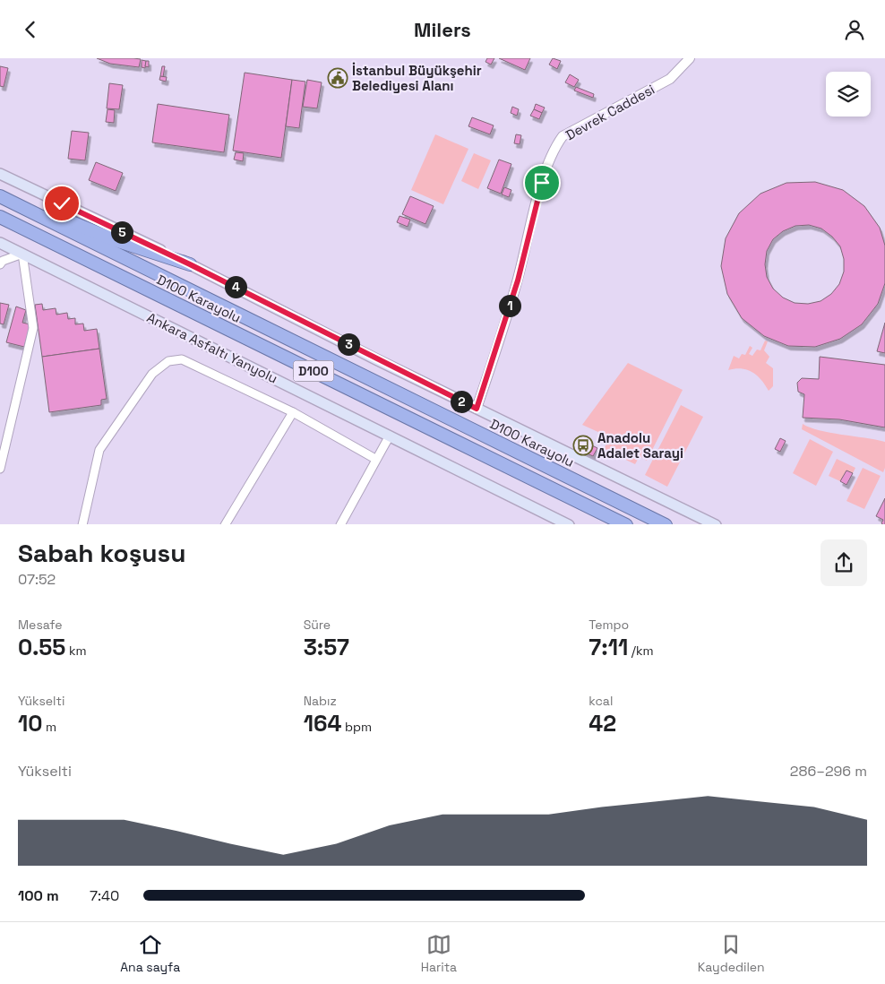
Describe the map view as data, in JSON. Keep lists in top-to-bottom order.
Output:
{
  "streets": {
    "highway": ["D100 Karayolu", "D100"],
    "main road": ["Ankara Asfaltı Yanyolu"],
    "street": ["Devrek Caddesi"]
  },
  "places": {
    "public building": ["İstanbul Büyükşehir Belediyesi Alanı"],
    "bus stop": ["Anadolu Adalet Sarayi"]
  },
  "page": {
    "header": "Milers",
    "pins": [
      "5",
      "4",
      "1",
      "3",
      "2"
    ],
    "heading": ["Sabah koşusu", "07:52"],
    "stats": [
      ["Mesafe", "0.55 km"],
      ["Süre", "3:57"],
      ["Tempo", "7:11 /km"],
      ["Yükselti", "10 m"],
      ["Nabız", "164 bpm"],
      ["kcal", "42"]
    ],
    "chart": ["Yükselti", "286–296 m"],
    "list": [
      {
        "name": "100 m",
        "note": "7:40"
      }
    ],
    "tabs": ["Ana sayfa", "Harita", "Kaydedilen"]
  }
}
